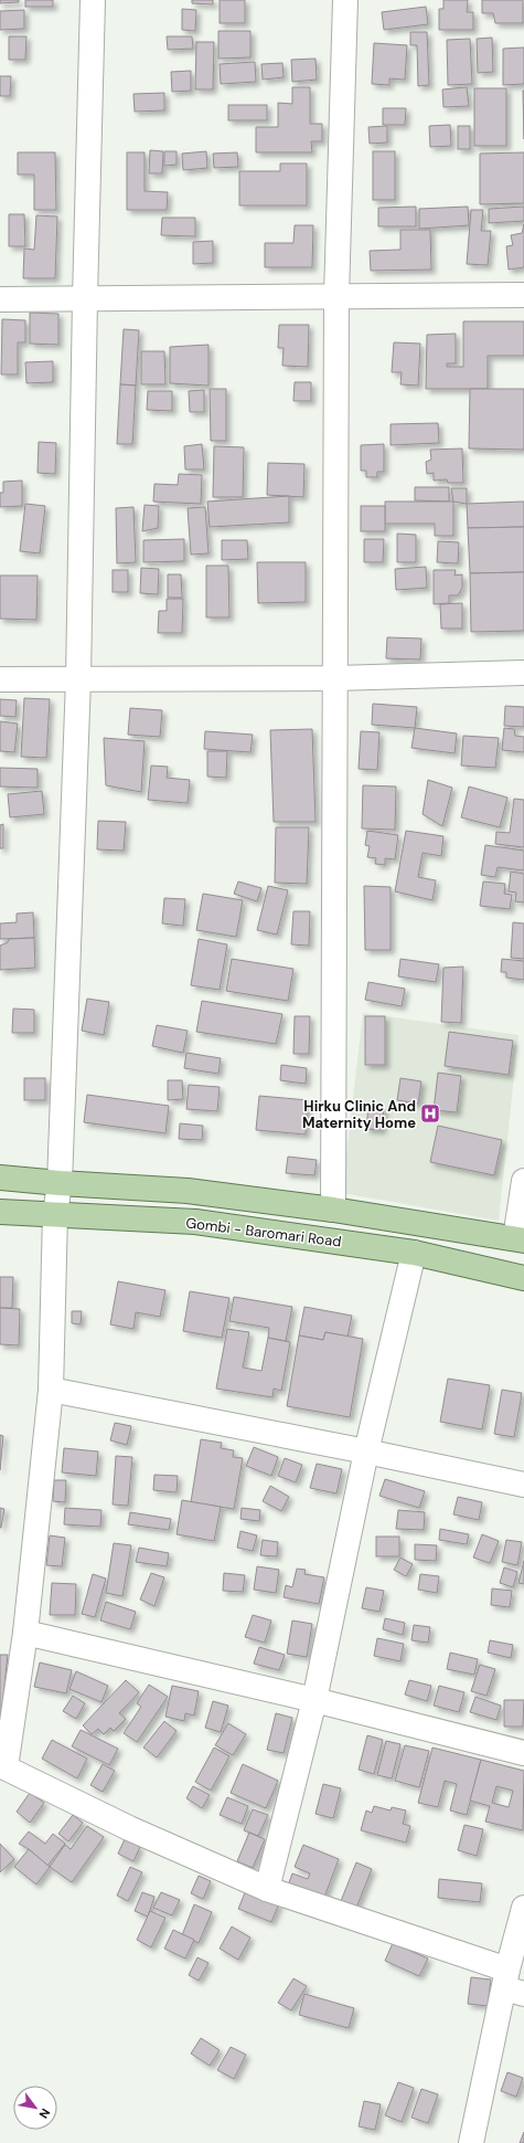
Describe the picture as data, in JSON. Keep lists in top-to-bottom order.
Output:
{
  "streets": {
    "main road": ["Gombi - Baromari Road"]
  },
  "places": {
    "hospital": ["Hirku Clinic And Maternity Home"]
  },
  "north": "bottom right"
}
